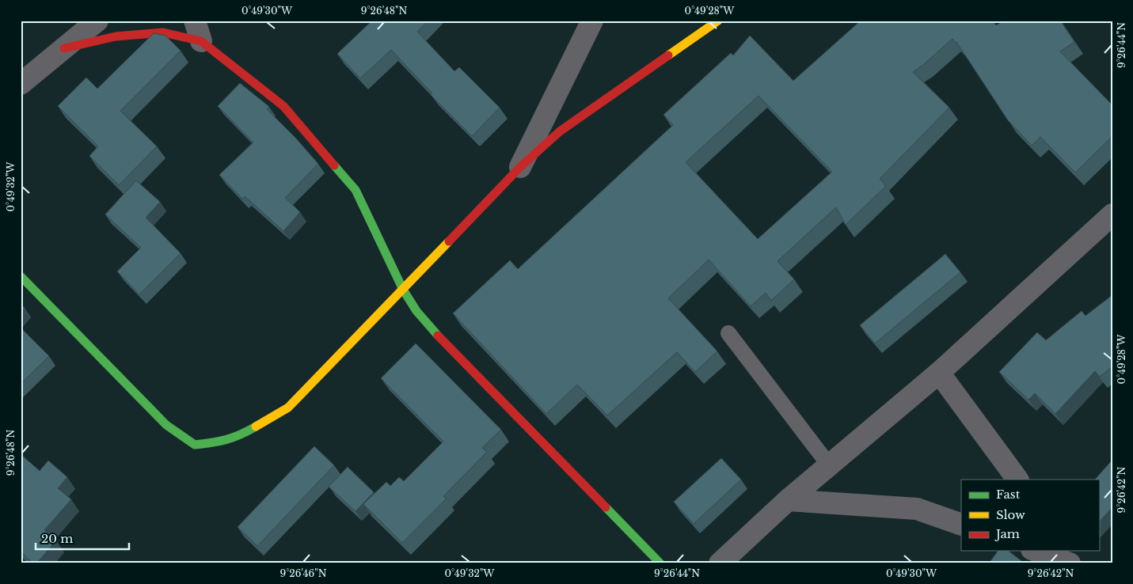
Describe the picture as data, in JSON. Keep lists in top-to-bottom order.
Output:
{
  "legend": ["Fast", "Slow", "Jam"],
  "scale_bar": "20 m",
  "coordinates": [
    "0°49'30\"W",
    "9°26'48\"N",
    "0°49'28\"W",
    "9°26'44\"N",
    "0°49'32\"W",
    "9°26'42\"N",
    "9°26'46\"N"
  ]
}
